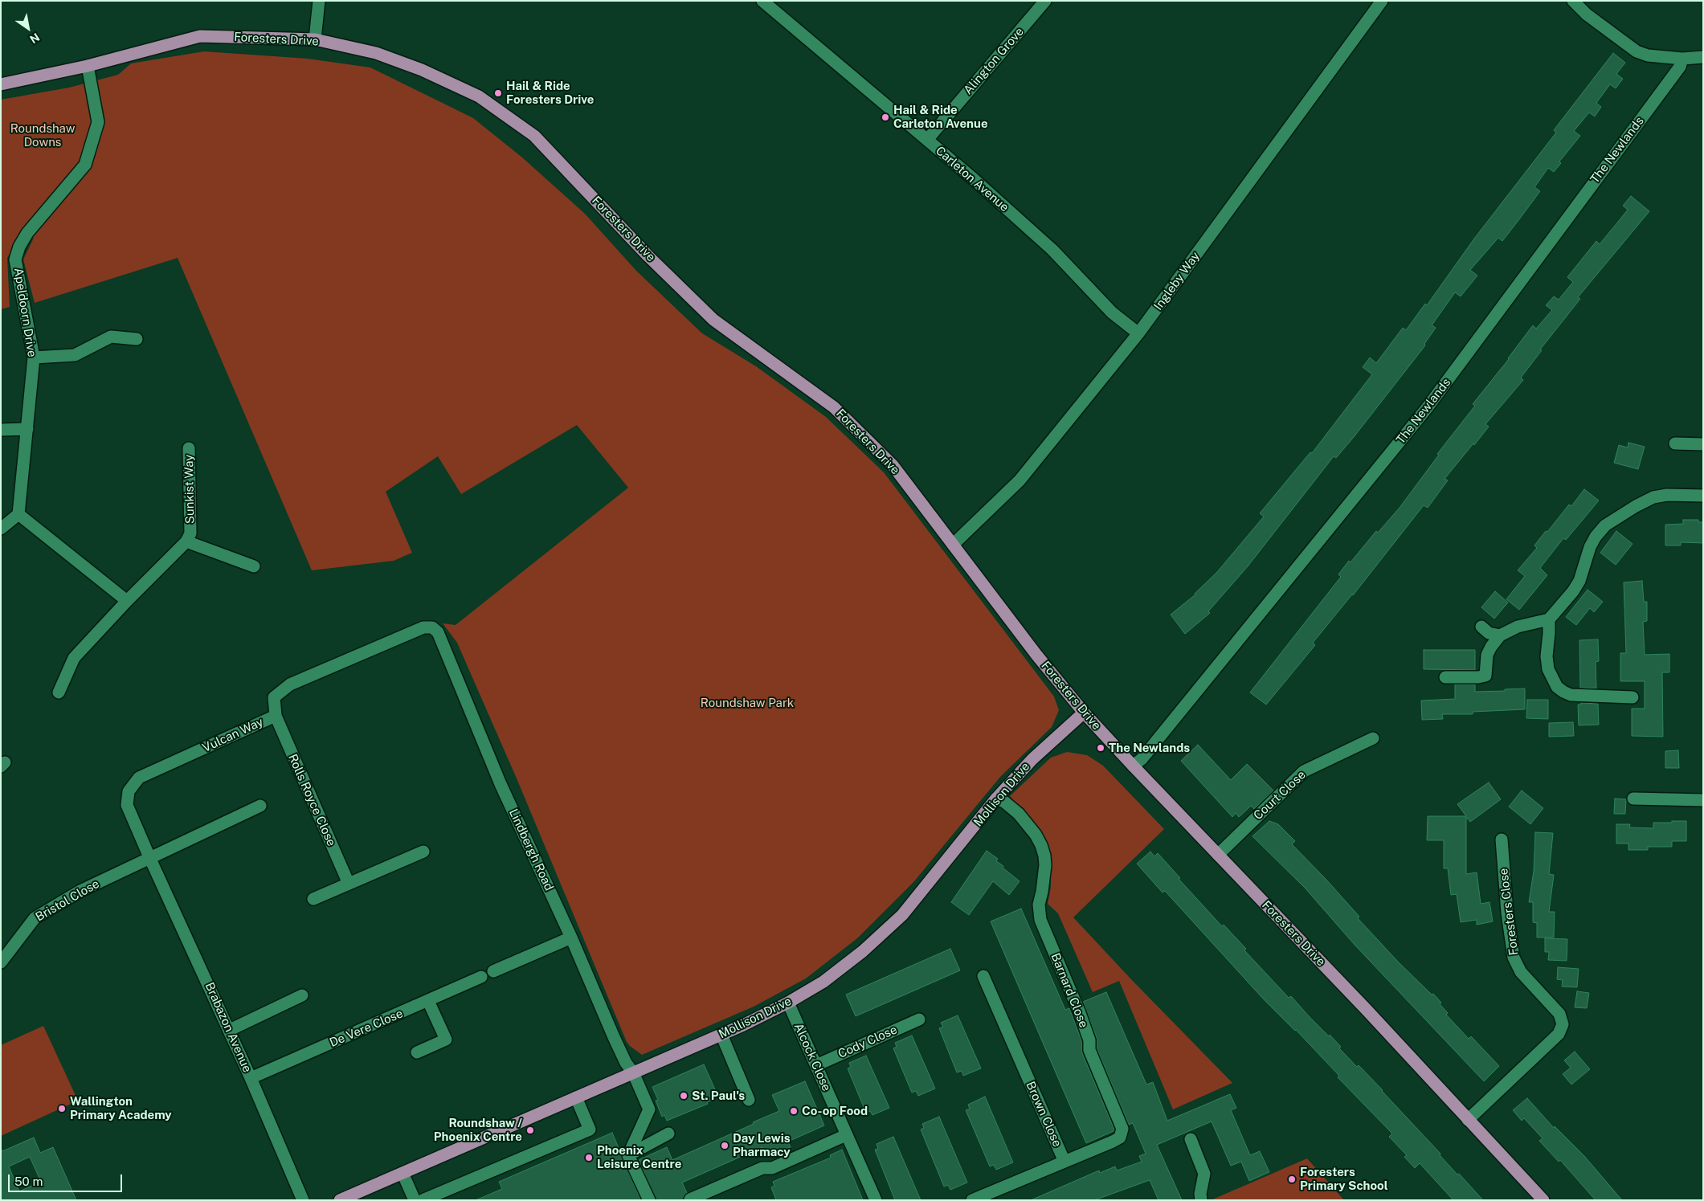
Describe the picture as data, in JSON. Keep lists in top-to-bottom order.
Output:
{
  "streets": {
    "main road": ["Foresters Drive", "Mollison Drive"],
    "street": [
      "Alington Grove",
      "The Newlands",
      "Carleton Avenue",
      "Ingleby Way",
      "Apeldoorn Drive",
      "Sunkist Way",
      "Vulcan Way",
      "Court Close",
      "Rolls Royce Close",
      "Lindbergh Road",
      "Bristol Close",
      "Foresters Close",
      "Barnard Close",
      "Brabazon Avenue",
      "De Vere Close",
      "Cody Close",
      "Alcock Close",
      "Brown Close"
    ]
  },
  "crossings": [
    ["Foresters Drive", "The Newlands"],
    ["Foresters Drive", "Ingleby Way"],
    ["Foresters Drive", "Apeldoorn Drive"],
    ["Foresters Drive", "Mollison Drive"],
    ["Foresters Drive", "Court Close"],
    ["Foresters Drive", "Foresters Close"],
    ["Alington Grove", "Carleton Avenue"],
    ["Carleton Avenue", "Ingleby Way"],
    ["Vulcan Way", "Rolls Royce Close"],
    ["Vulcan Way", "Lindbergh Road"],
    ["Vulcan Way", "Bristol Close"],
    ["Vulcan Way", "Brabazon Avenue"],
    ["Mollison Drive", "Lindbergh Road"],
    ["Mollison Drive", "Barnard Close"],
    ["Mollison Drive", "Alcock Close"],
    ["Bristol Close", "Brabazon Avenue"],
    ["Barnard Close", "Brown Close"],
    ["Brabazon Avenue", "De Vere Close"],
    ["Cody Close", "Alcock Close"]
  ],
  "parks": ["Roundshaw Downs", "Roundshaw Park"],
  "places": [
    "Hail & Ride Foresters Drive",
    "Hail & Ride Carleton Avenue",
    "The Newlands",
    "St. Paul's",
    "Wallington Primary Academy",
    "Co-op Food",
    "Roundshaw / Phoenix Centre",
    "Day Lewis Pharmacy",
    "Phoenix Leisure Centre",
    "Foresters Primary School"
  ],
  "scale_bar": "50 m",
  "north": "bottom right"
}
